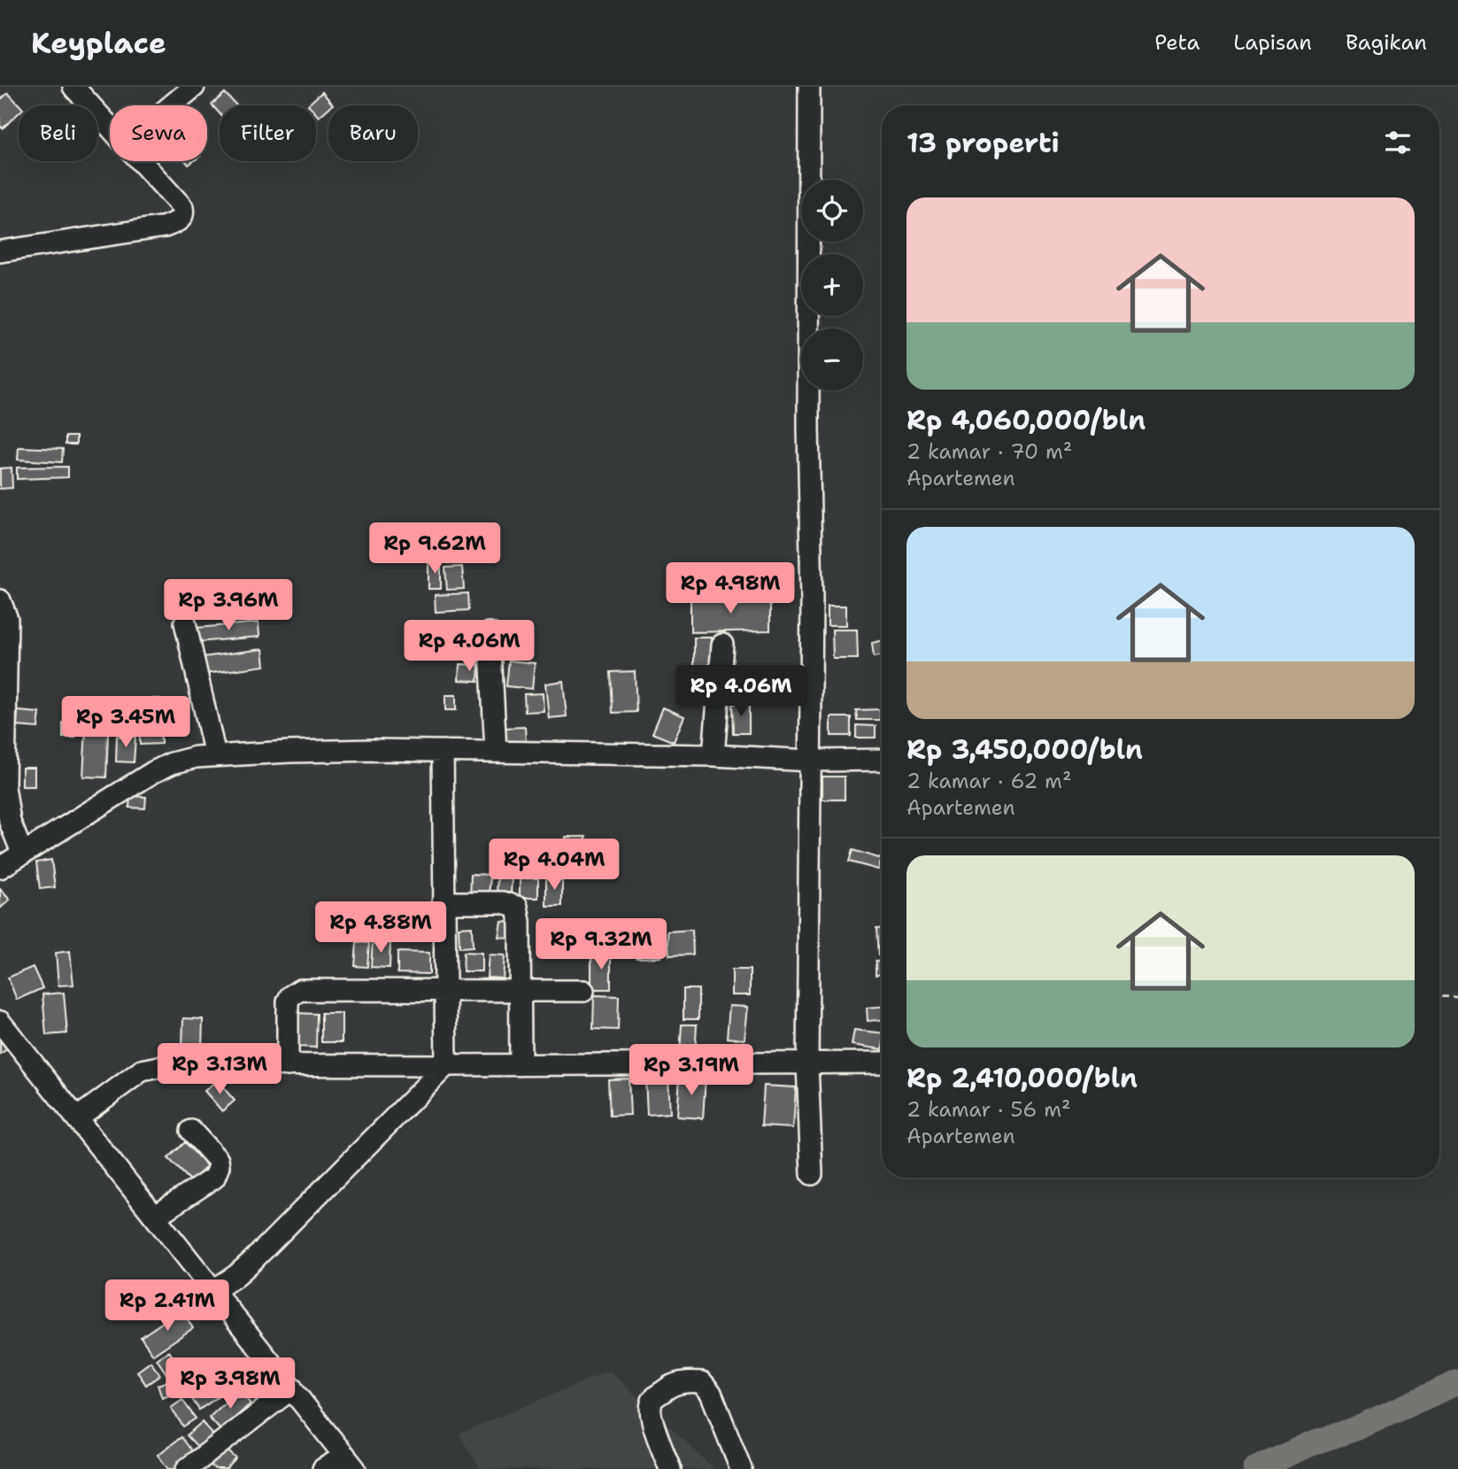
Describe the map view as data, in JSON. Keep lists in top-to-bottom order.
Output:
{
  "page": {
    "header": "Keyplace",
    "nav": ["Peta", "Lapisan", "Bagikan"],
    "chip": [
      "Beli",
      "Sewa",
      "Filter",
      "Baru"
    ],
    "heading": "13 properti",
    "map_buttons": ["+", "−"],
    "list": [
      {
        "name": "Rp 4,060,000/bln",
        "note": "2 kamar · 70 m² · Apartemen"
      },
      {
        "name": "Rp 3,450,000/bln",
        "note": "2 kamar · 62 m² · Apartemen"
      },
      {
        "name": "Rp 2,410,000/bln",
        "note": "2 kamar · 56 m² · Apartemen"
      }
    ],
    "price": [
      "Rp 9.62M",
      "Rp 4.98M",
      "Rp 3.96M",
      "Rp 4.06M",
      "Rp 4.06M",
      "Rp 3.45M",
      "Rp 4.04M",
      "Rp 4.88M",
      "Rp 9.32M",
      "Rp 3.13M",
      "Rp 3.19M",
      "Rp 2.41M",
      "Rp 3.98M"
    ]
  }
}
